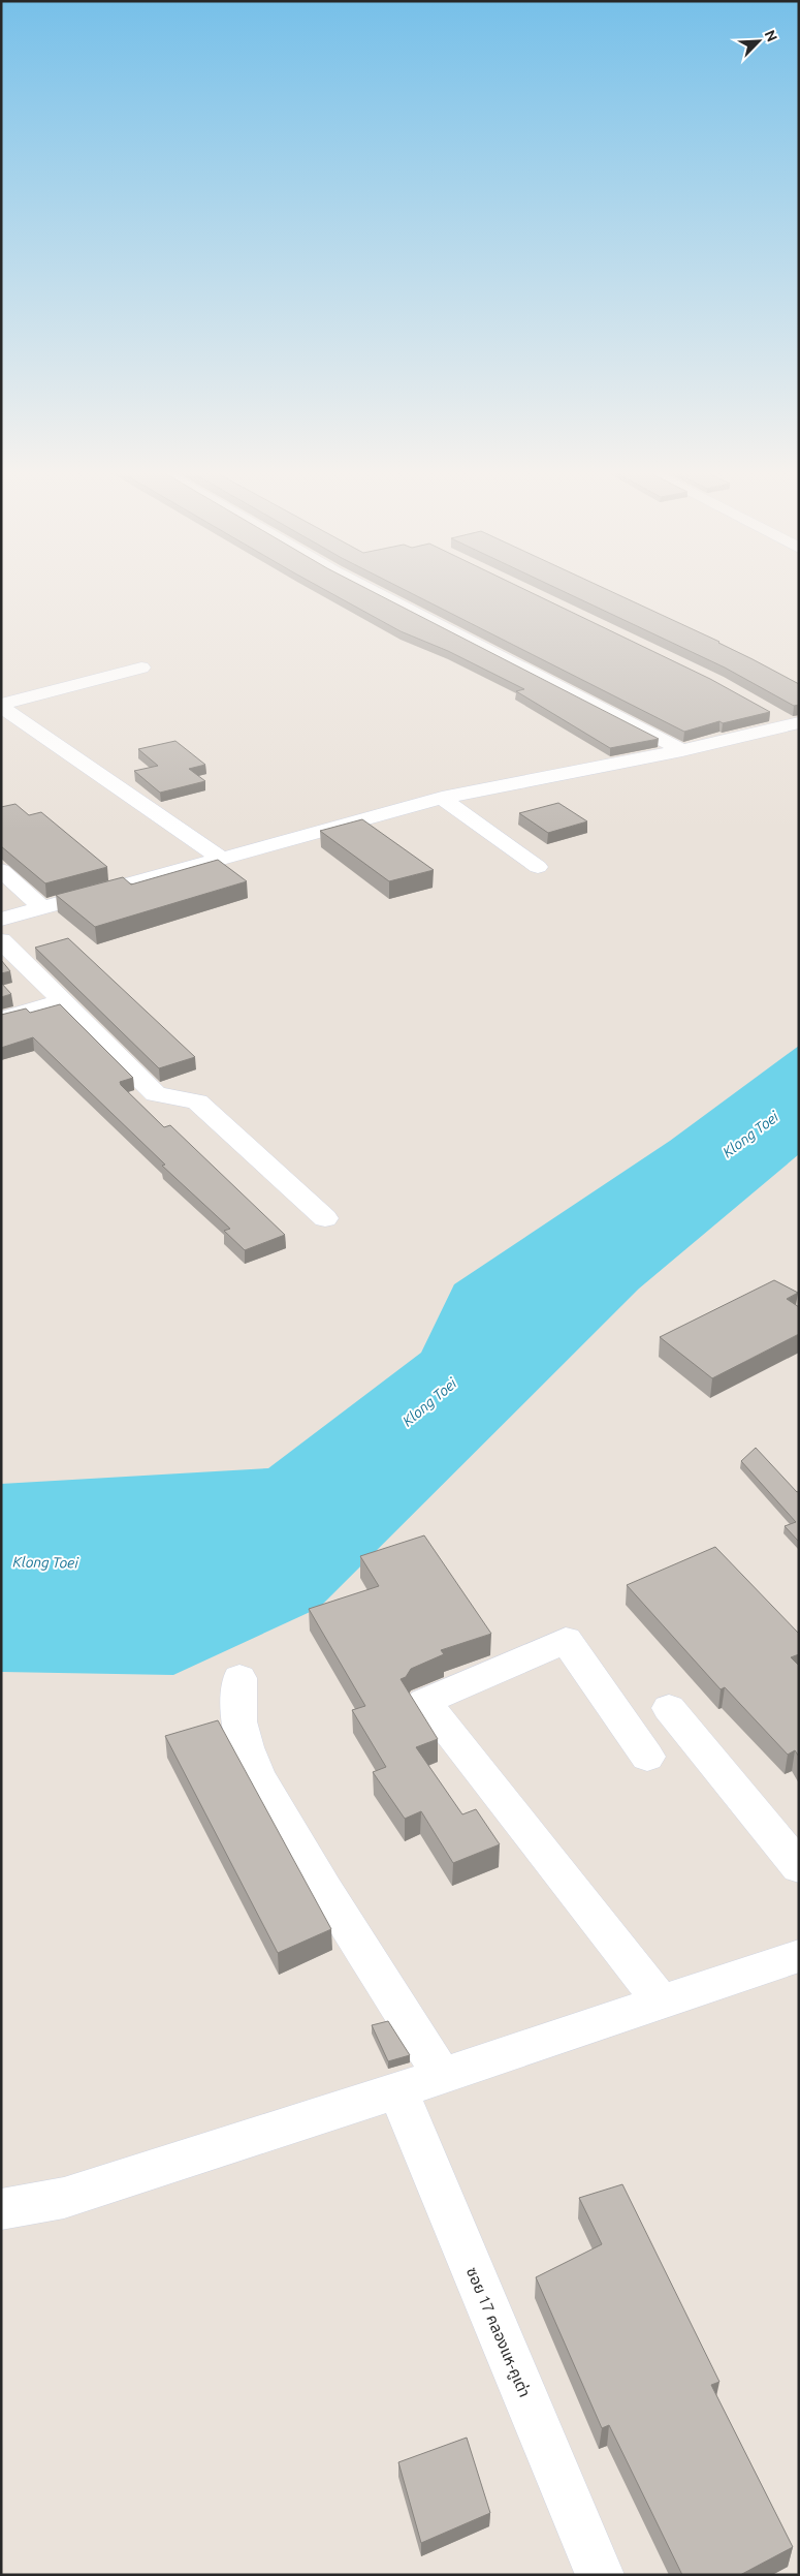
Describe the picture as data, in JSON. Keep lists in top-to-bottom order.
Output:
{
  "streets": {
    "street": ["ซอย 17 คลองแห-คูเต่า"]
  },
  "water": ["Klong Toei"],
  "north": "top right"
}
